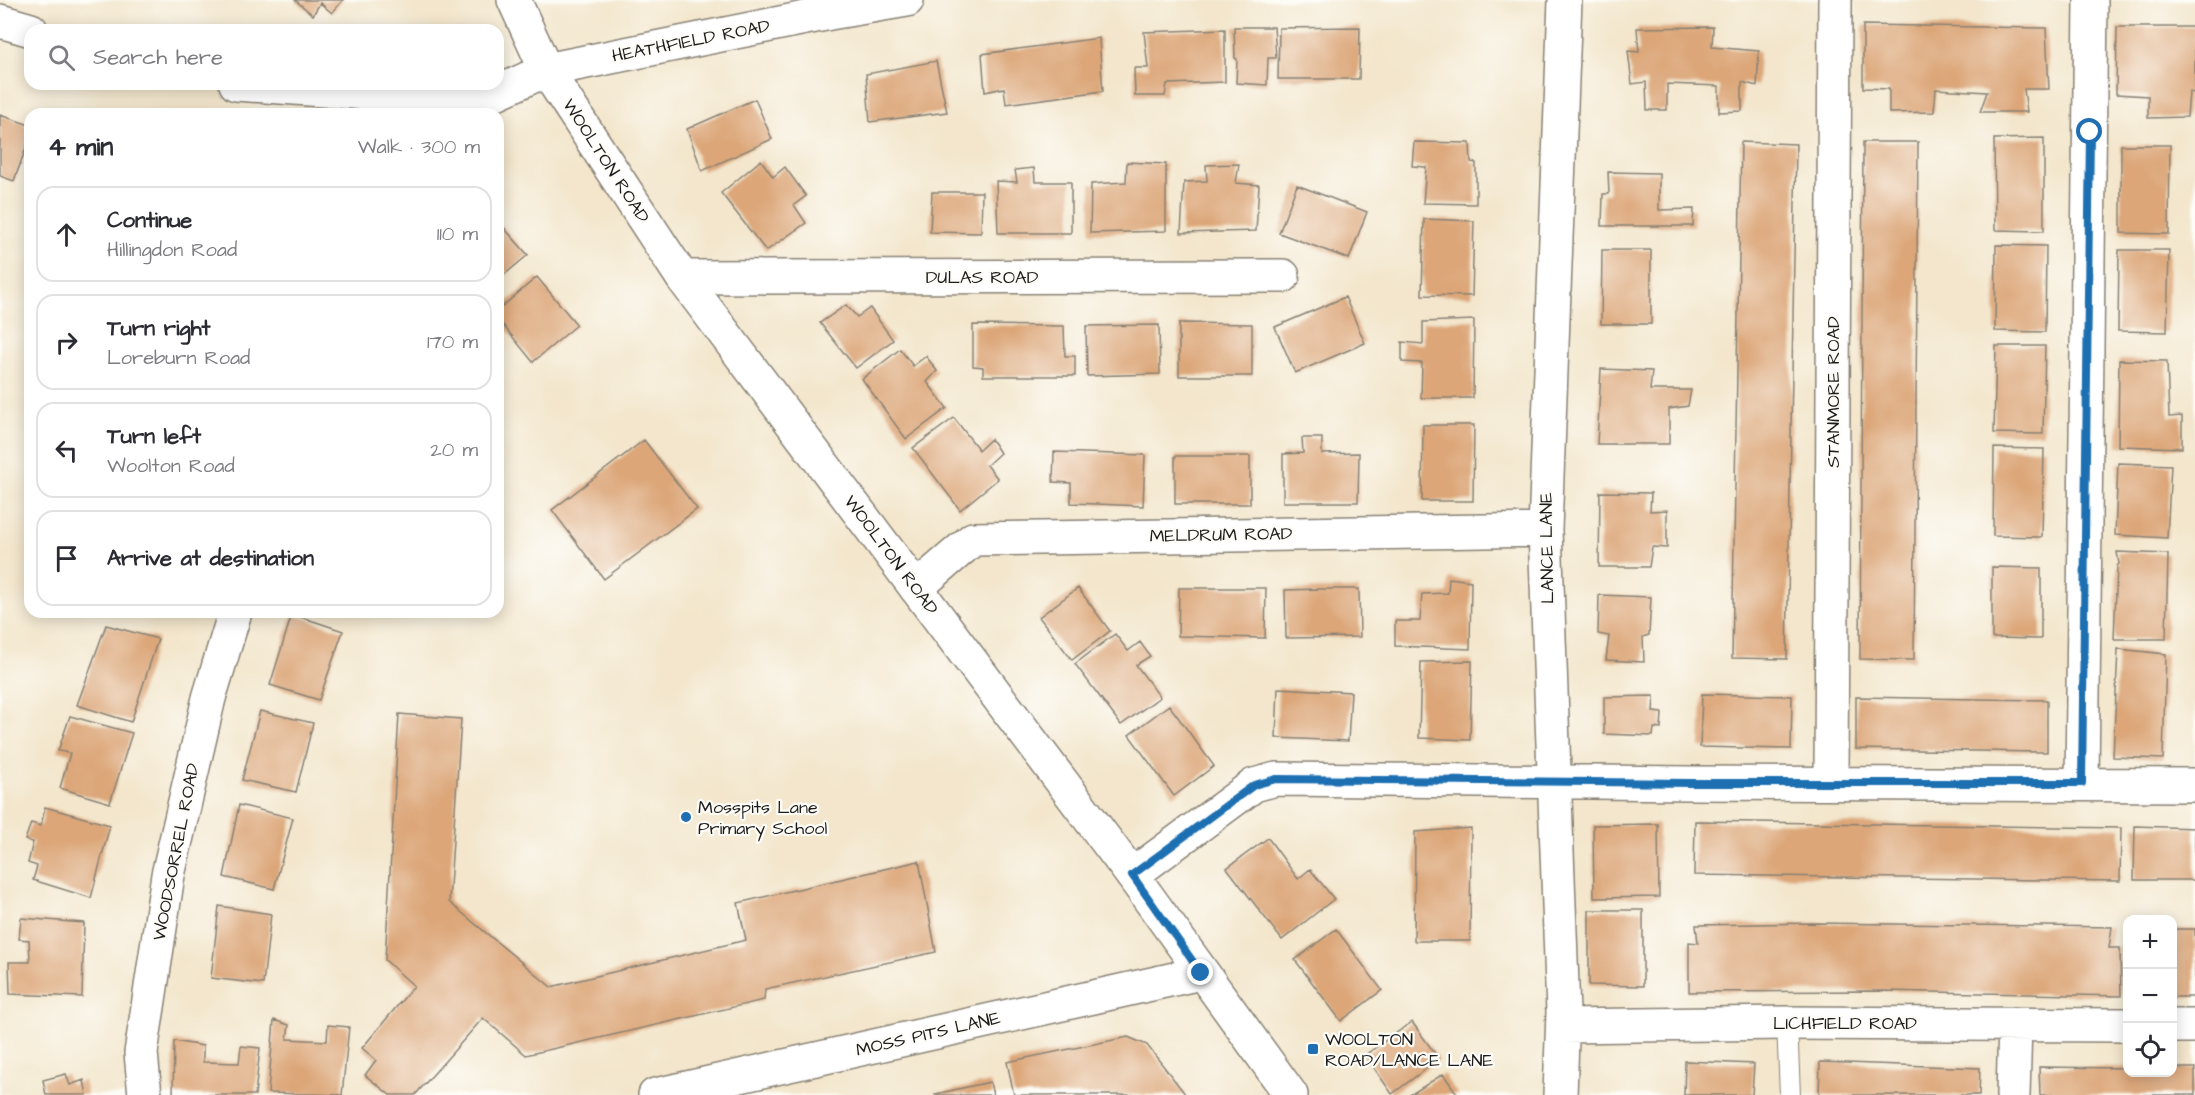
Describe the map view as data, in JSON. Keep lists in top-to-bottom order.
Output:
{
  "streets": {
    "street": [
      "HEATHFIELD ROAD",
      "WOOLTON ROAD",
      "DULAS ROAD",
      "STANMORE ROAD",
      "MELDRUM ROAD",
      "LANCE LANE",
      "WOODSORREL ROAD",
      "LICHFIELD ROAD",
      "MOSS PITS LANE"
    ]
  },
  "crossings": [
    ["HEATHFIELD ROAD", "WOOLTON ROAD"],
    ["WOOLTON ROAD", "DULAS ROAD"],
    ["WOOLTON ROAD", "MELDRUM ROAD"],
    ["WOOLTON ROAD", "MOSS PITS LANE"],
    ["MELDRUM ROAD", "LANCE LANE"],
    ["LANCE LANE", "LICHFIELD ROAD"]
  ],
  "places": {
    "other": ["Mosspits Lane Primary School"],
    "transit": ["WOOLTON ROAD/LANCE LANE"]
  },
  "page": {
    "search": "Search here",
    "heading": ["4 min", "Walk · 300 m"],
    "list": [
      ["Continue", "Hillingdon Road", "110 m"],
      ["Turn right", "Loreburn Road", "170 m"],
      ["Turn left", "Woolton Road", "20 m"],
      "Arrive at destination"
    ],
    "map_buttons": ["+", "−"]
  }
}
